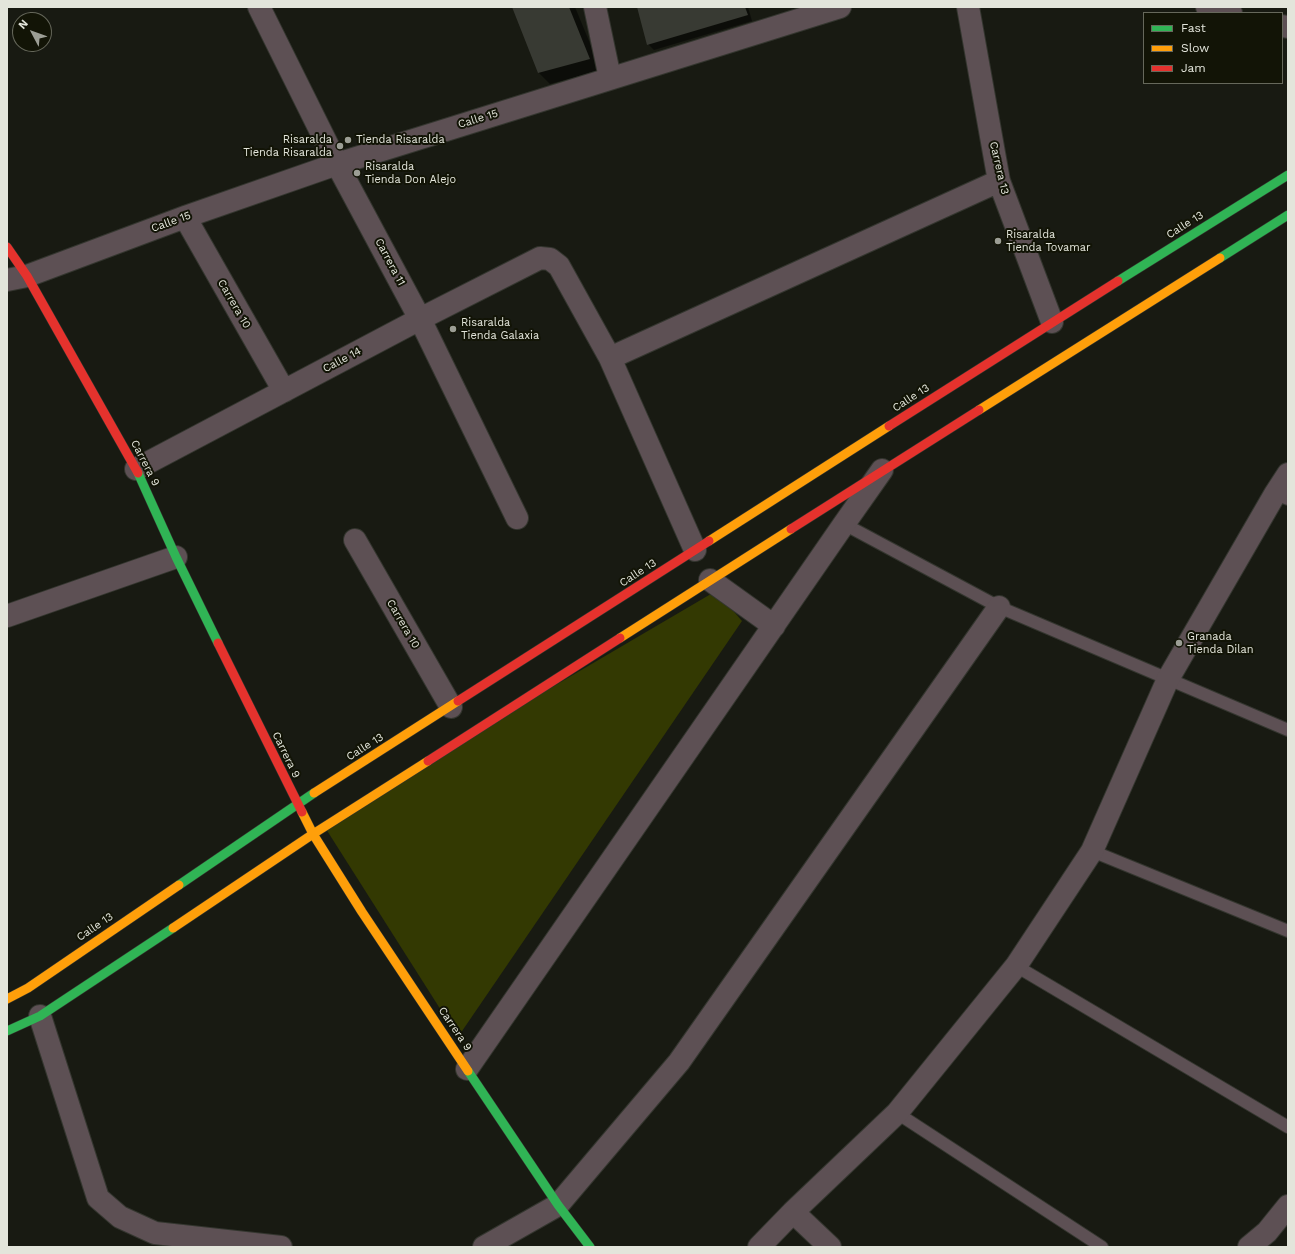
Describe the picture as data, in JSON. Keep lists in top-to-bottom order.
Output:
{
  "streets": {
    "main road": ["Calle 13", "Carrera 9"],
    "street": [
      "Calle 15",
      "Carrera 13",
      "Carrera 11",
      "Carrera 10",
      "Calle 14"
    ]
  },
  "crossings": [
    ["Calle 15", "Carrera 11"],
    ["Calle 15", "Carrera 10"],
    ["Calle 15", "Carrera 9"],
    ["Carrera 13", "Calle 13"],
    ["Calle 13", "Carrera 10"],
    ["Calle 13", "Carrera 9"],
    ["Carrera 11", "Calle 14"],
    ["Carrera 10", "Calle 14"],
    ["Calle 14", "Carrera 9"]
  ],
  "places": [
    "Tienda Risaralda",
    "Risaralda Tienda Risaralda",
    "Risaralda Tienda Don Alejo",
    "Risaralda Tienda Tovamar",
    "Risaralda Tienda Galaxia",
    "Granada Tienda Dilan"
  ],
  "legend": ["Fast", "Slow", "Jam"],
  "north": "top left"
}
